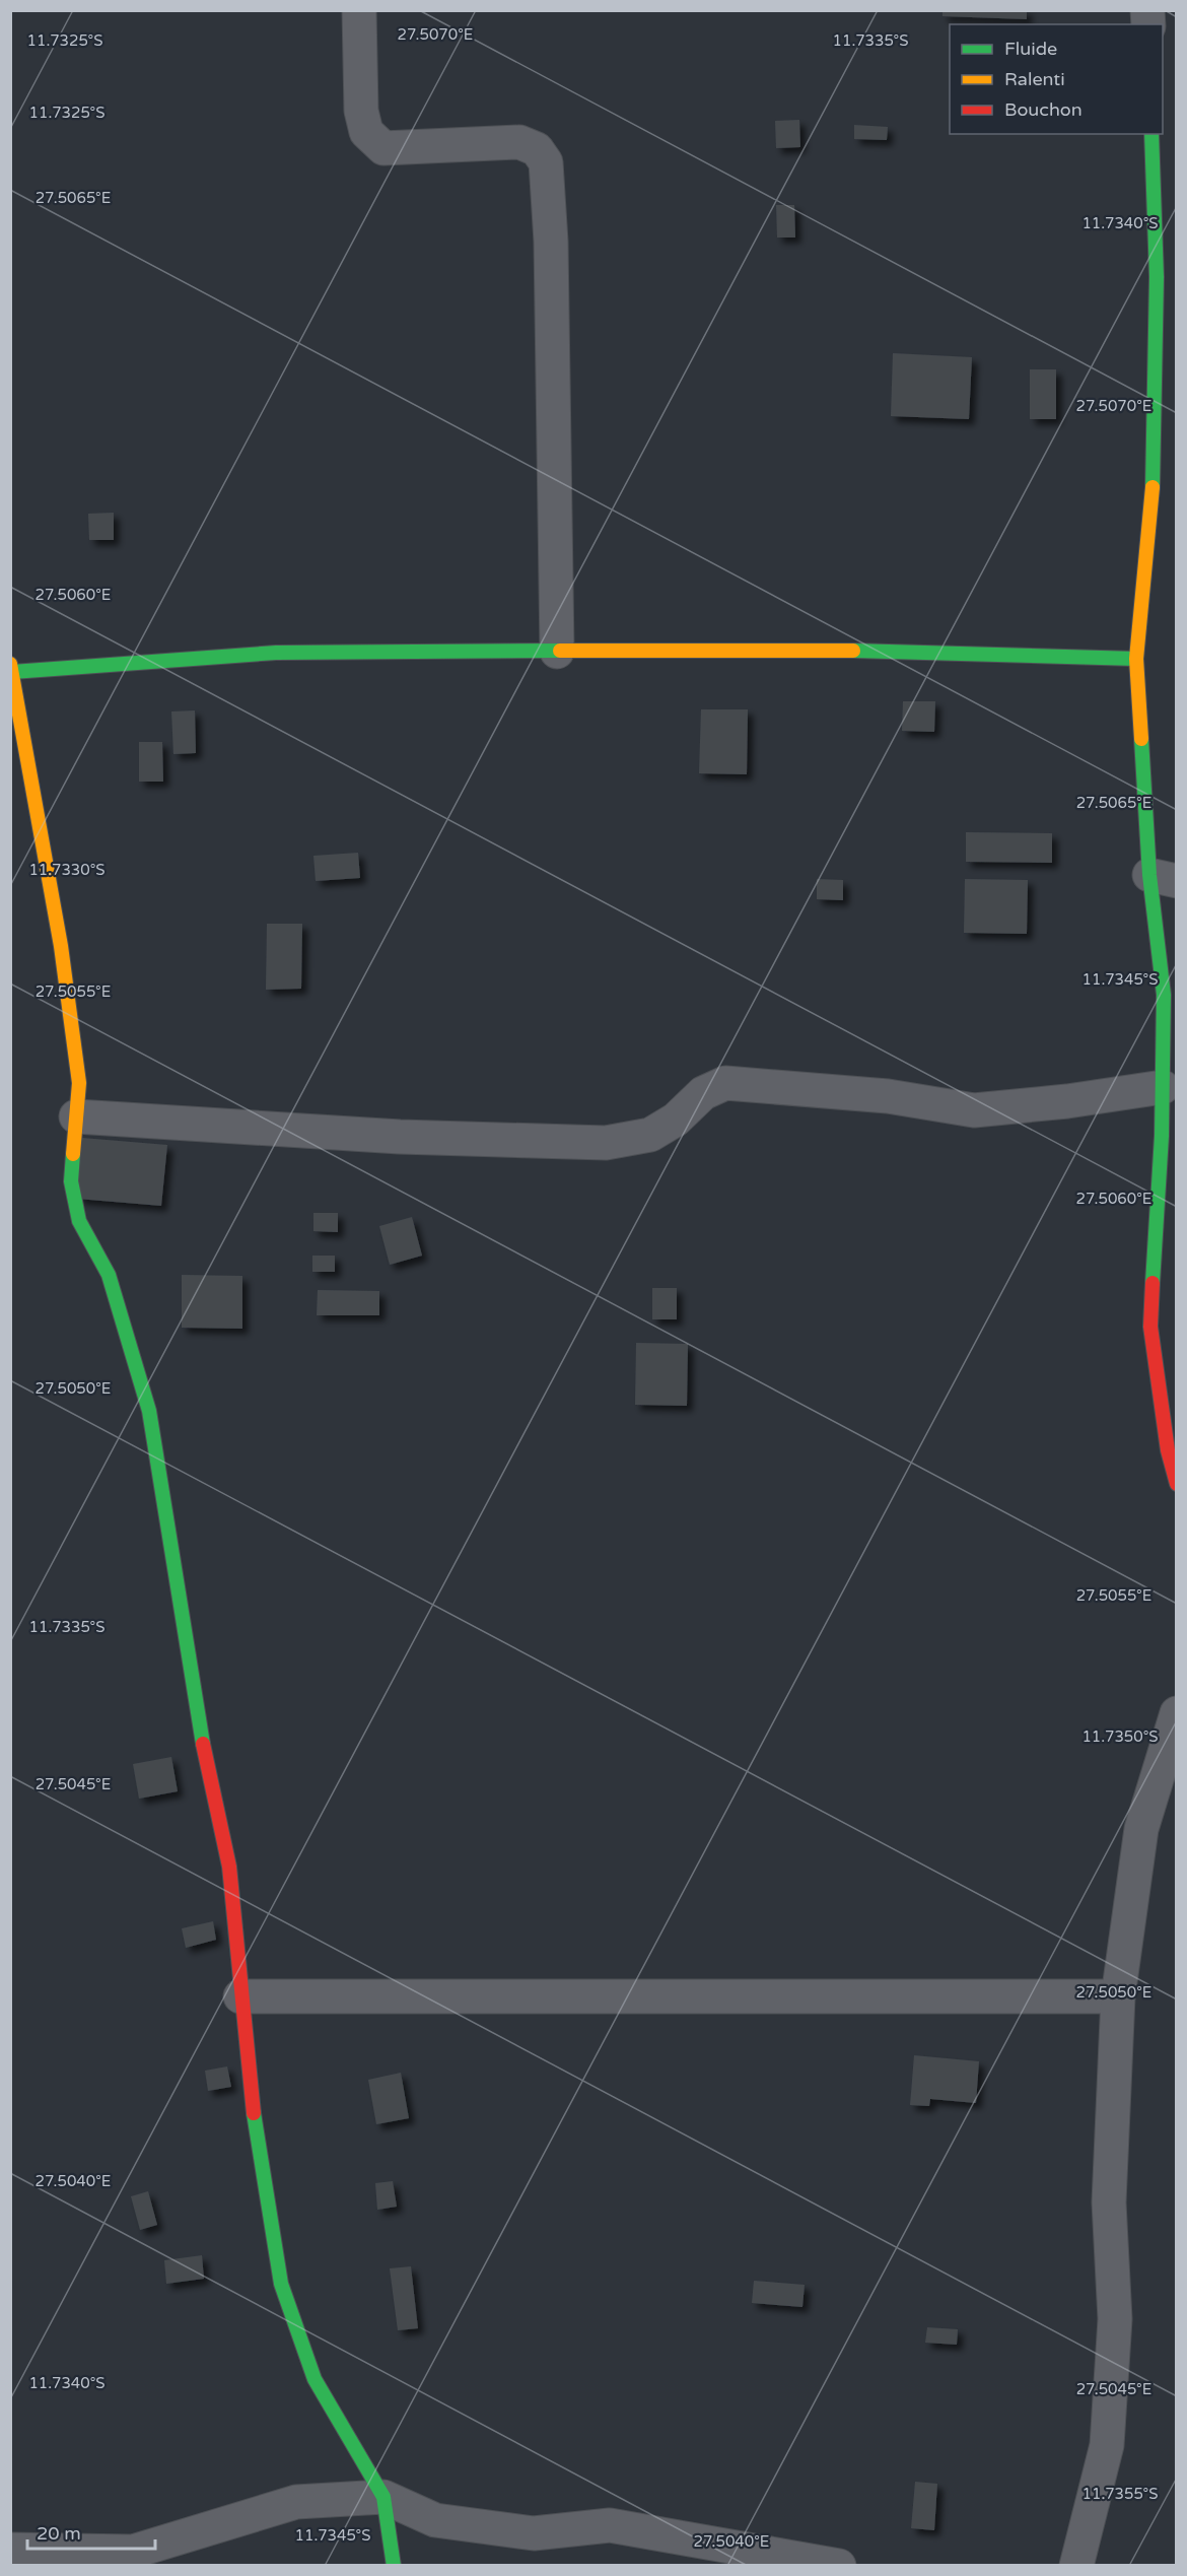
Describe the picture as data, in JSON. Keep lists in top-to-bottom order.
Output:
{
  "legend": ["Fluide", "Ralenti", "Bouchon"],
  "scale_bar": "20 m",
  "coordinates": [
    "27.5070°E",
    "11.7325°S",
    "11.7335°S",
    "27.5065°E",
    "11.7340°S",
    "27.5060°E",
    "11.7330°S",
    "11.7345°S",
    "27.5055°E",
    "27.5050°E",
    "11.7350°S",
    "27.5045°E",
    "27.5040°E",
    "11.7355°S"
  ]
}
